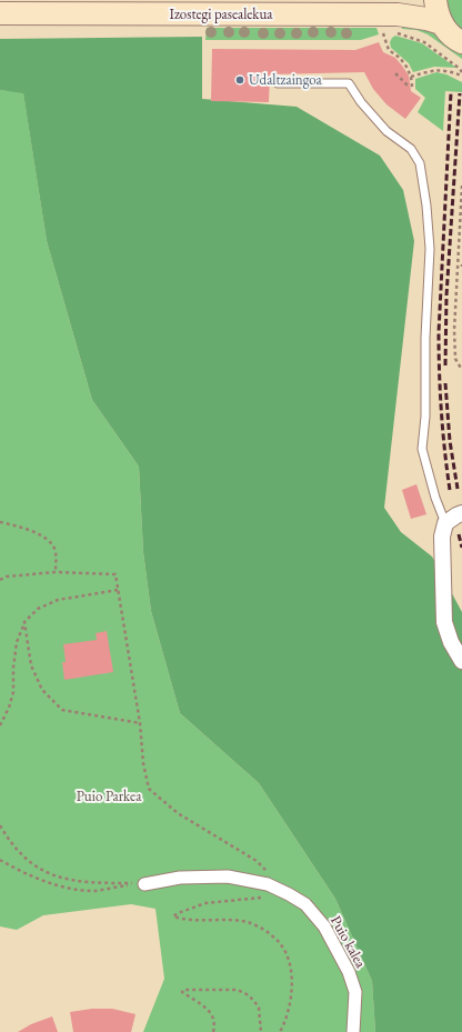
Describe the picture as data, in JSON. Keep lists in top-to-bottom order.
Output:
{
  "streets": {
    "main road": ["Izostegi pasealekua"],
    "street": ["Puio kalea"]
  },
  "parks": ["Puio Parkea"],
  "places": ["Udaltzaingoa"]
}
